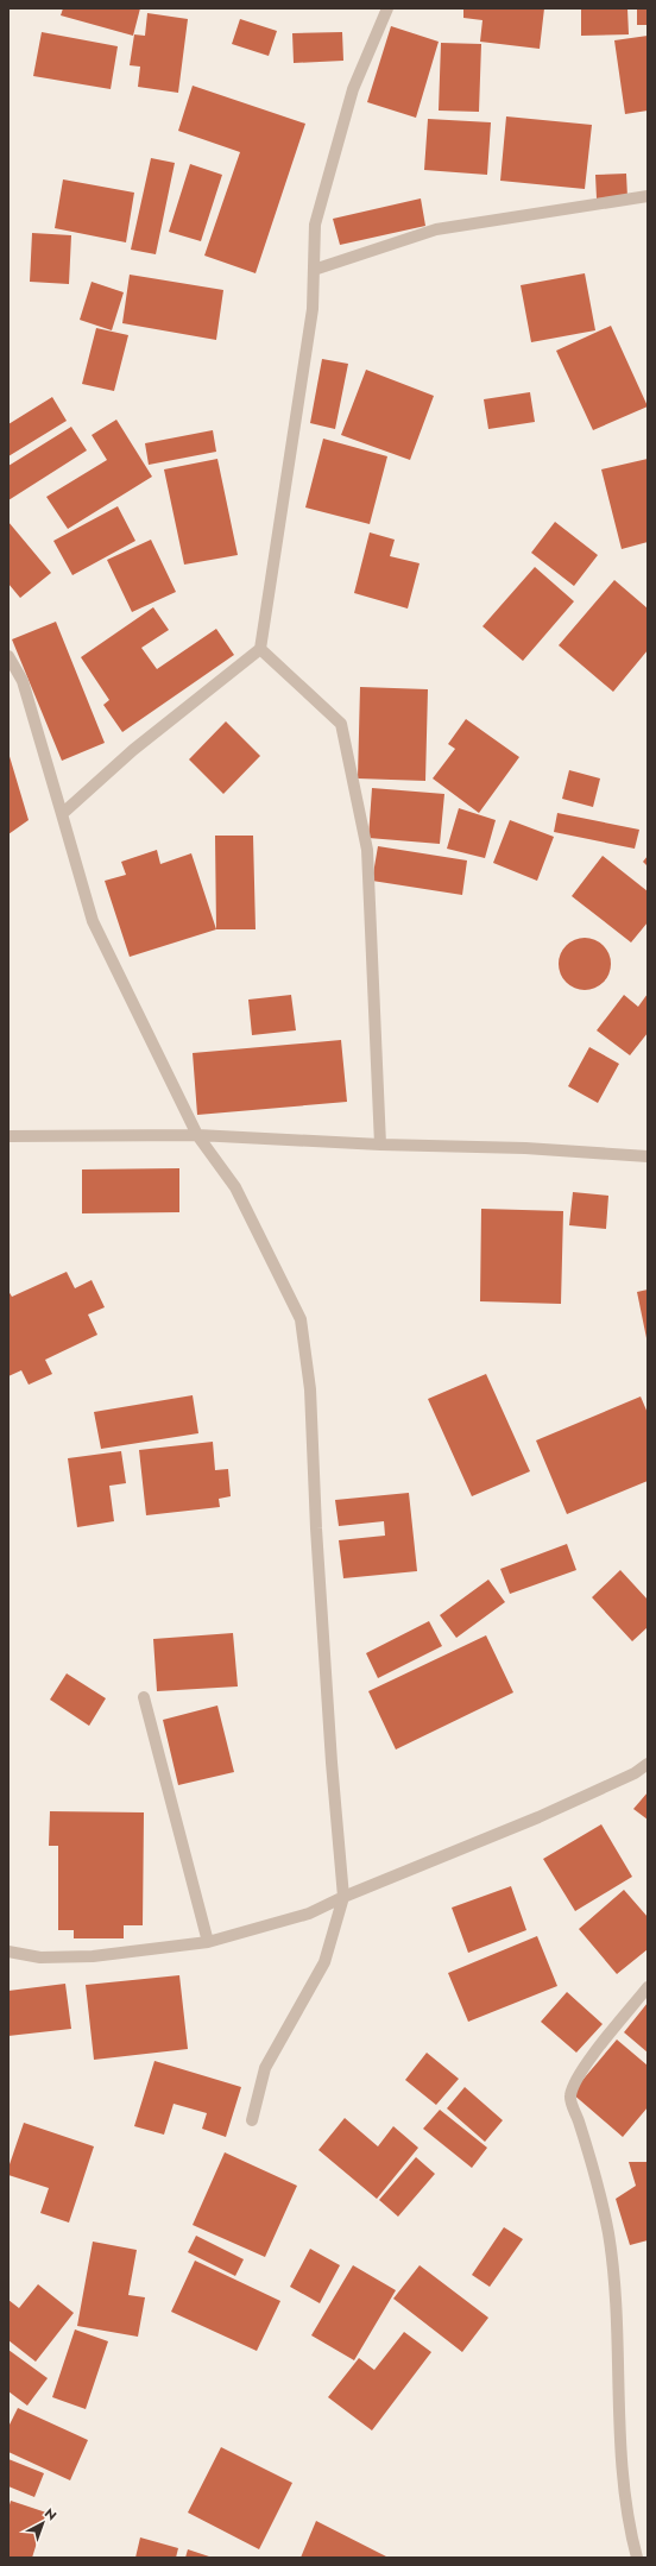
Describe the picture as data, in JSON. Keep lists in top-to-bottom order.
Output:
{
  "north": "top right"
}
